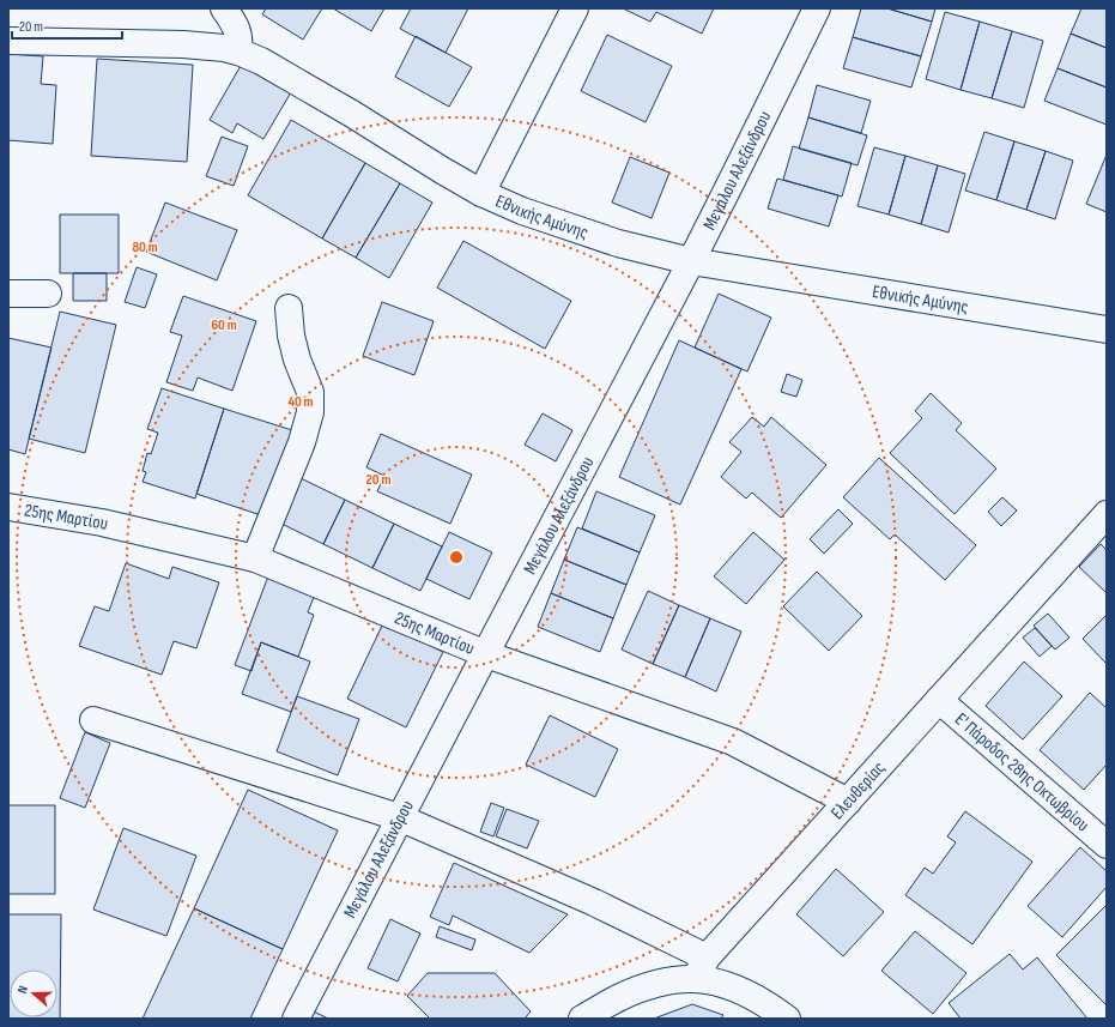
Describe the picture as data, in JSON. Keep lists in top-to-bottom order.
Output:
{
  "streets": {
    "street": [
      "Μεγάλου Αλεξάνδρου",
      "Εθνικής Αμύνης",
      "25ης Μαρτίου",
      "Ε' Πάροδος 28ης Οκτωβρίου",
      "Ελευθερίας"
    ]
  },
  "crossings": [
    ["Μεγάλου Αλεξάνδρου", "Εθνικής Αμύνης"],
    ["Μεγάλου Αλεξάνδρου", "25ης Μαρτίου"],
    ["25ης Μαρτίου", "Ελευθερίας"],
    ["Ε' Πάροδος 28ης Οκτωβρίου", "Ελευθερίας"]
  ],
  "scale_bar": "20 m",
  "north": "left",
  "rings": [
    "80 m",
    "60 m",
    "40 m",
    "20 m"
  ]
}
